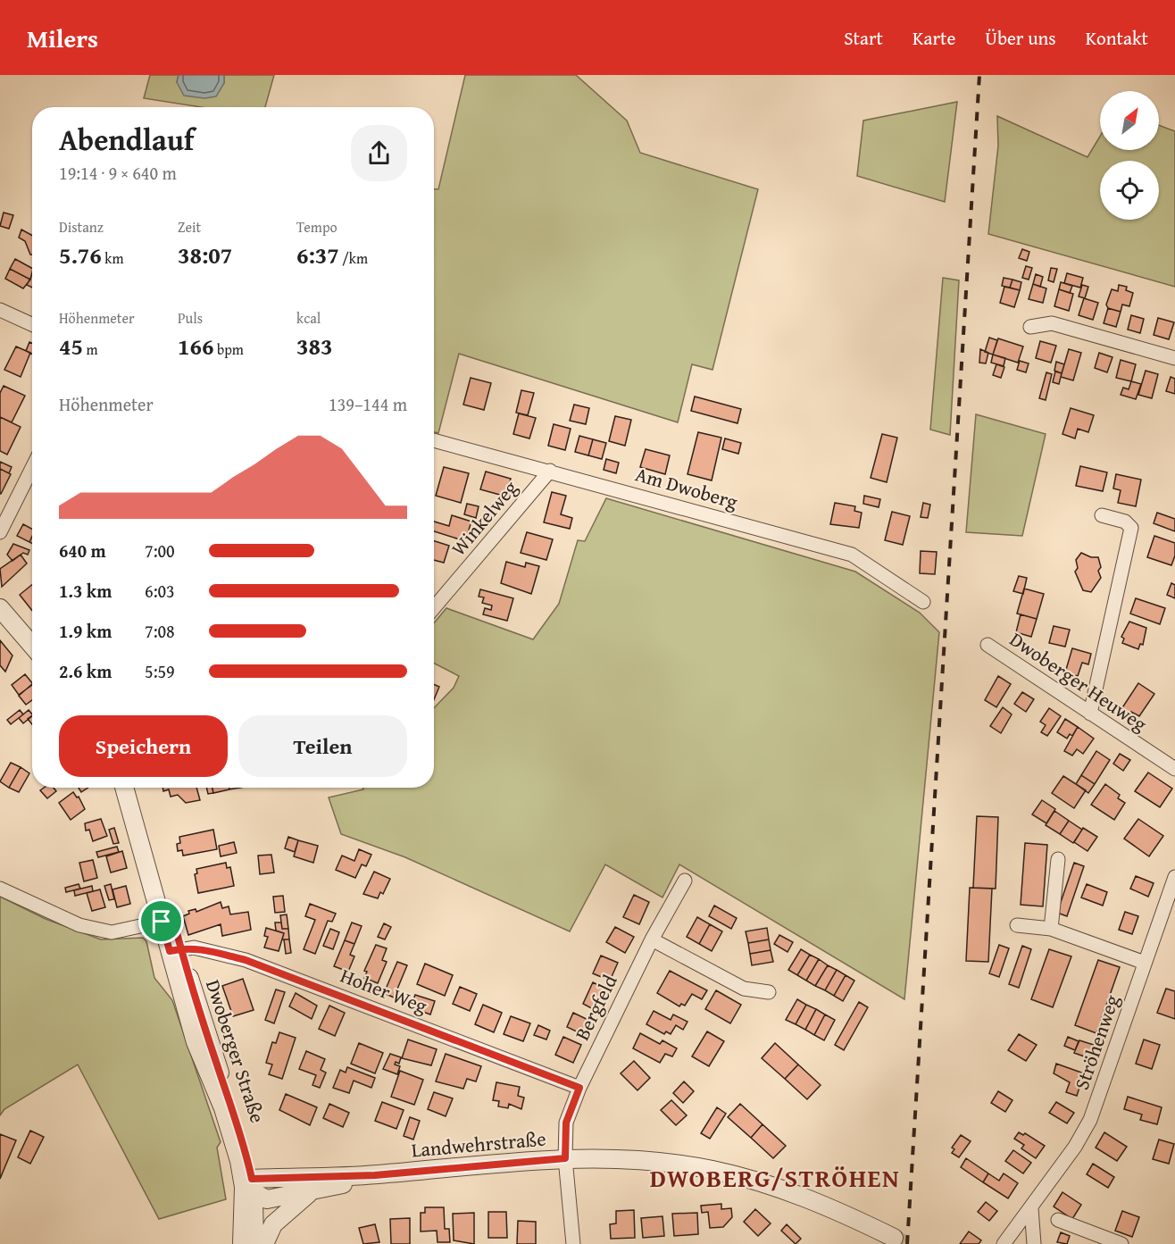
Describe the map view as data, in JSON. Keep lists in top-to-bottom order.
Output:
{
  "streets": {
    "street": [
      "Am Dwoberg",
      "Winkelweg",
      "Dwoberger Heuweg",
      "Hoher Weg",
      "Bergfeld",
      "Ströhenweg",
      "Dwoberger Straße",
      "Landwehrstraße"
    ]
  },
  "crossings": [
    ["Am Dwoberg", "Winkelweg"],
    ["Hoher Weg", "Bergfeld"],
    ["Hoher Weg", "Dwoberger Straße"],
    ["Bergfeld", "Landwehrstraße"],
    ["Dwoberger Straße", "Landwehrstraße"]
  ],
  "districts": ["DWOBERG/STRÖHEN"],
  "north": "top right",
  "page": {
    "header": "Milers",
    "nav": [
      "Start",
      "Karte",
      "Über uns",
      "Kontakt"
    ],
    "heading": ["Abendlauf", "19:14 · 9 × 640 m"],
    "stats": [
      ["Distanz", "5.76 km"],
      ["Zeit", "38:07"],
      ["Tempo", "6:37 /km"],
      ["Höhenmeter", "45 m"],
      ["Puls", "166 bpm"],
      ["kcal", "383"]
    ],
    "chart": ["Höhenmeter", "139–144 m"],
    "list": [
      {
        "name": "640 m",
        "note": "7:00"
      },
      {
        "name": "1.3 km",
        "note": "6:03"
      },
      {
        "name": "1.9 km",
        "note": "7:08"
      },
      {
        "name": "2.6 km",
        "note": "5:59"
      }
    ],
    "buttons": ["Speichern", "Teilen"]
  }
}
